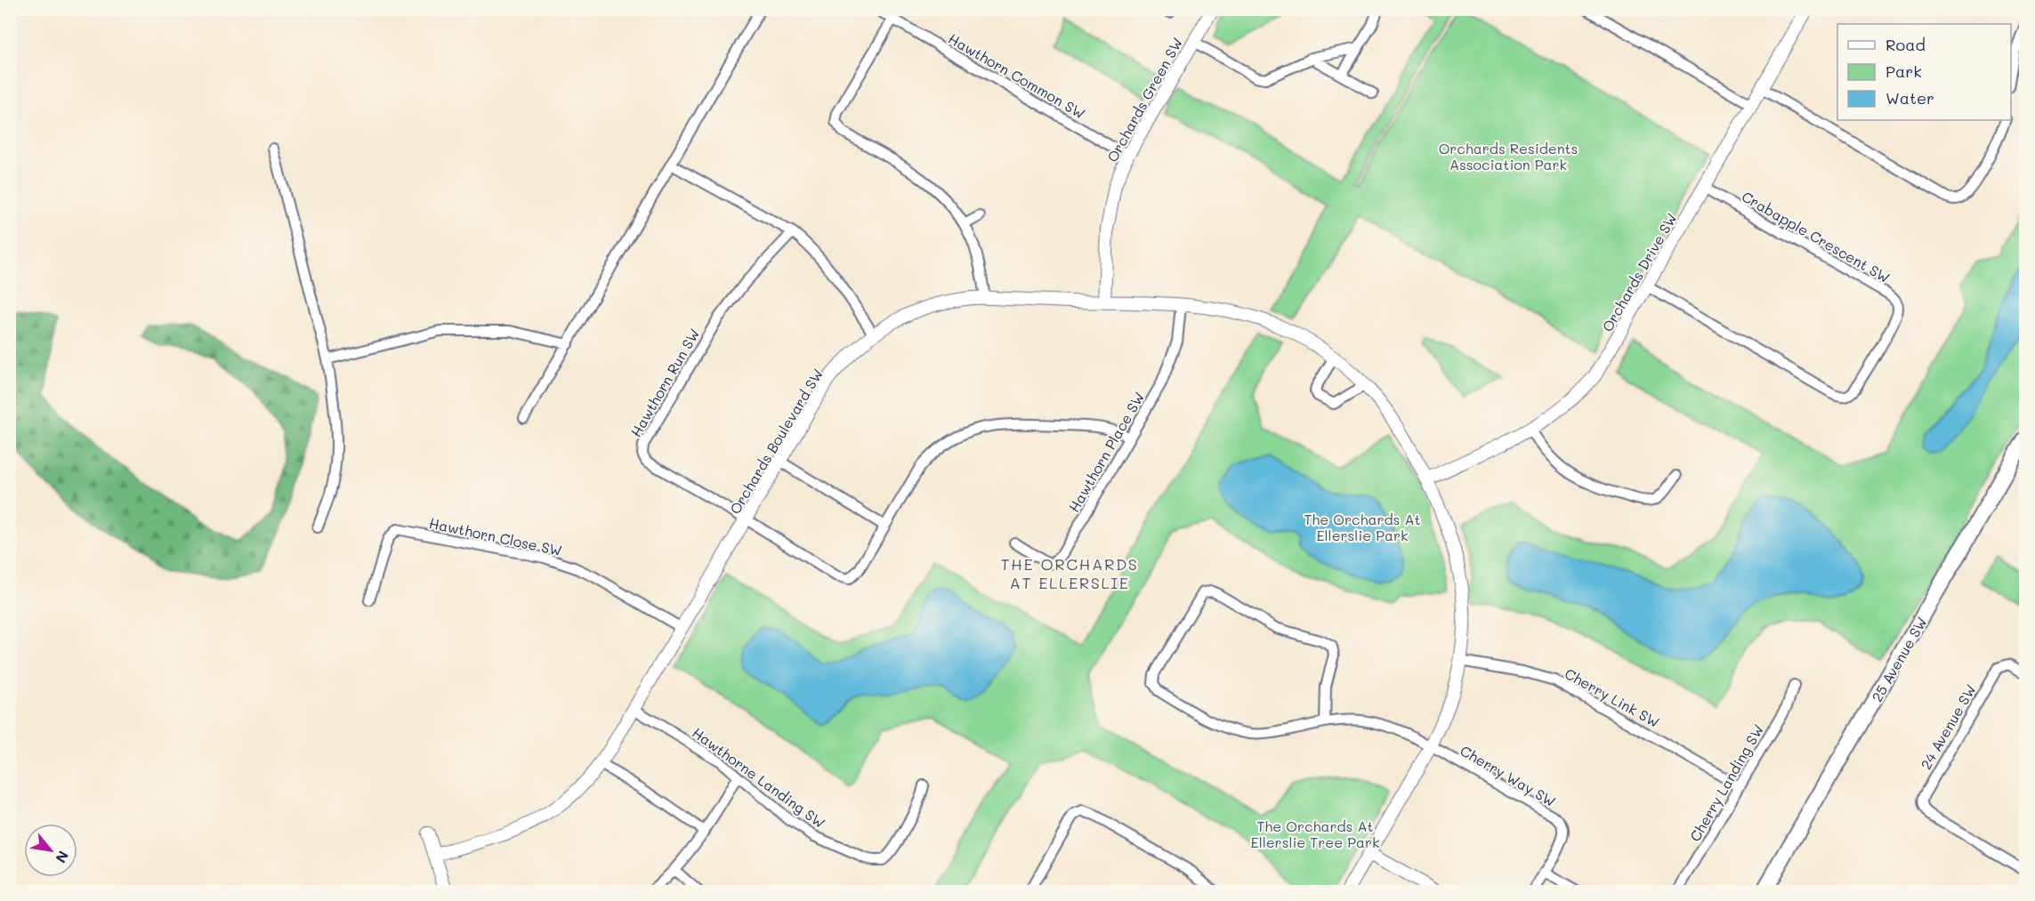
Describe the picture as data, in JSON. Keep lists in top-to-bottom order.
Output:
{
  "streets": {
    "main road": ["25 Avenue SW"],
    "street": [
      "Hawthorn Common SW",
      "Orchards Green SW",
      "Crabapple Crescent SW",
      "Orchards Drive SW",
      "Hawthorn Run SW",
      "Orchards Boulevard SW",
      "Hawthorn Place SW",
      "Hawthorn Close SW",
      "Cherry Link SW",
      "24 Avenue SW",
      "Cherry Way SW",
      "Hawthorne Landing SW",
      "Cherry Landing SW"
    ]
  },
  "crossings": [
    ["Hawthorn Common SW", "Orchards Green SW"],
    ["Orchards Green SW", "Orchards Boulevard SW"],
    ["Crabapple Crescent SW", "Orchards Drive SW"],
    ["Orchards Drive SW", "Orchards Boulevard SW"],
    ["Hawthorn Run SW", "Orchards Boulevard SW"],
    ["Orchards Boulevard SW", "Hawthorn Place SW"],
    ["Orchards Boulevard SW", "Hawthorn Close SW"],
    ["Orchards Boulevard SW", "Cherry Link SW"],
    ["Orchards Boulevard SW", "Cherry Way SW"],
    ["Orchards Boulevard SW", "Hawthorne Landing SW"],
    ["Cherry Link SW", "Cherry Landing SW"]
  ],
  "districts": ["THE ORCHARDS AT ELLERSLIE"],
  "parks": ["Orchards Residents Association Park", "The Orchards At Ellerslie Park", "The Orchards At Ellerslie Tree Park"],
  "legend": ["Road", "Park", "Water"],
  "north": "bottom right"
}
